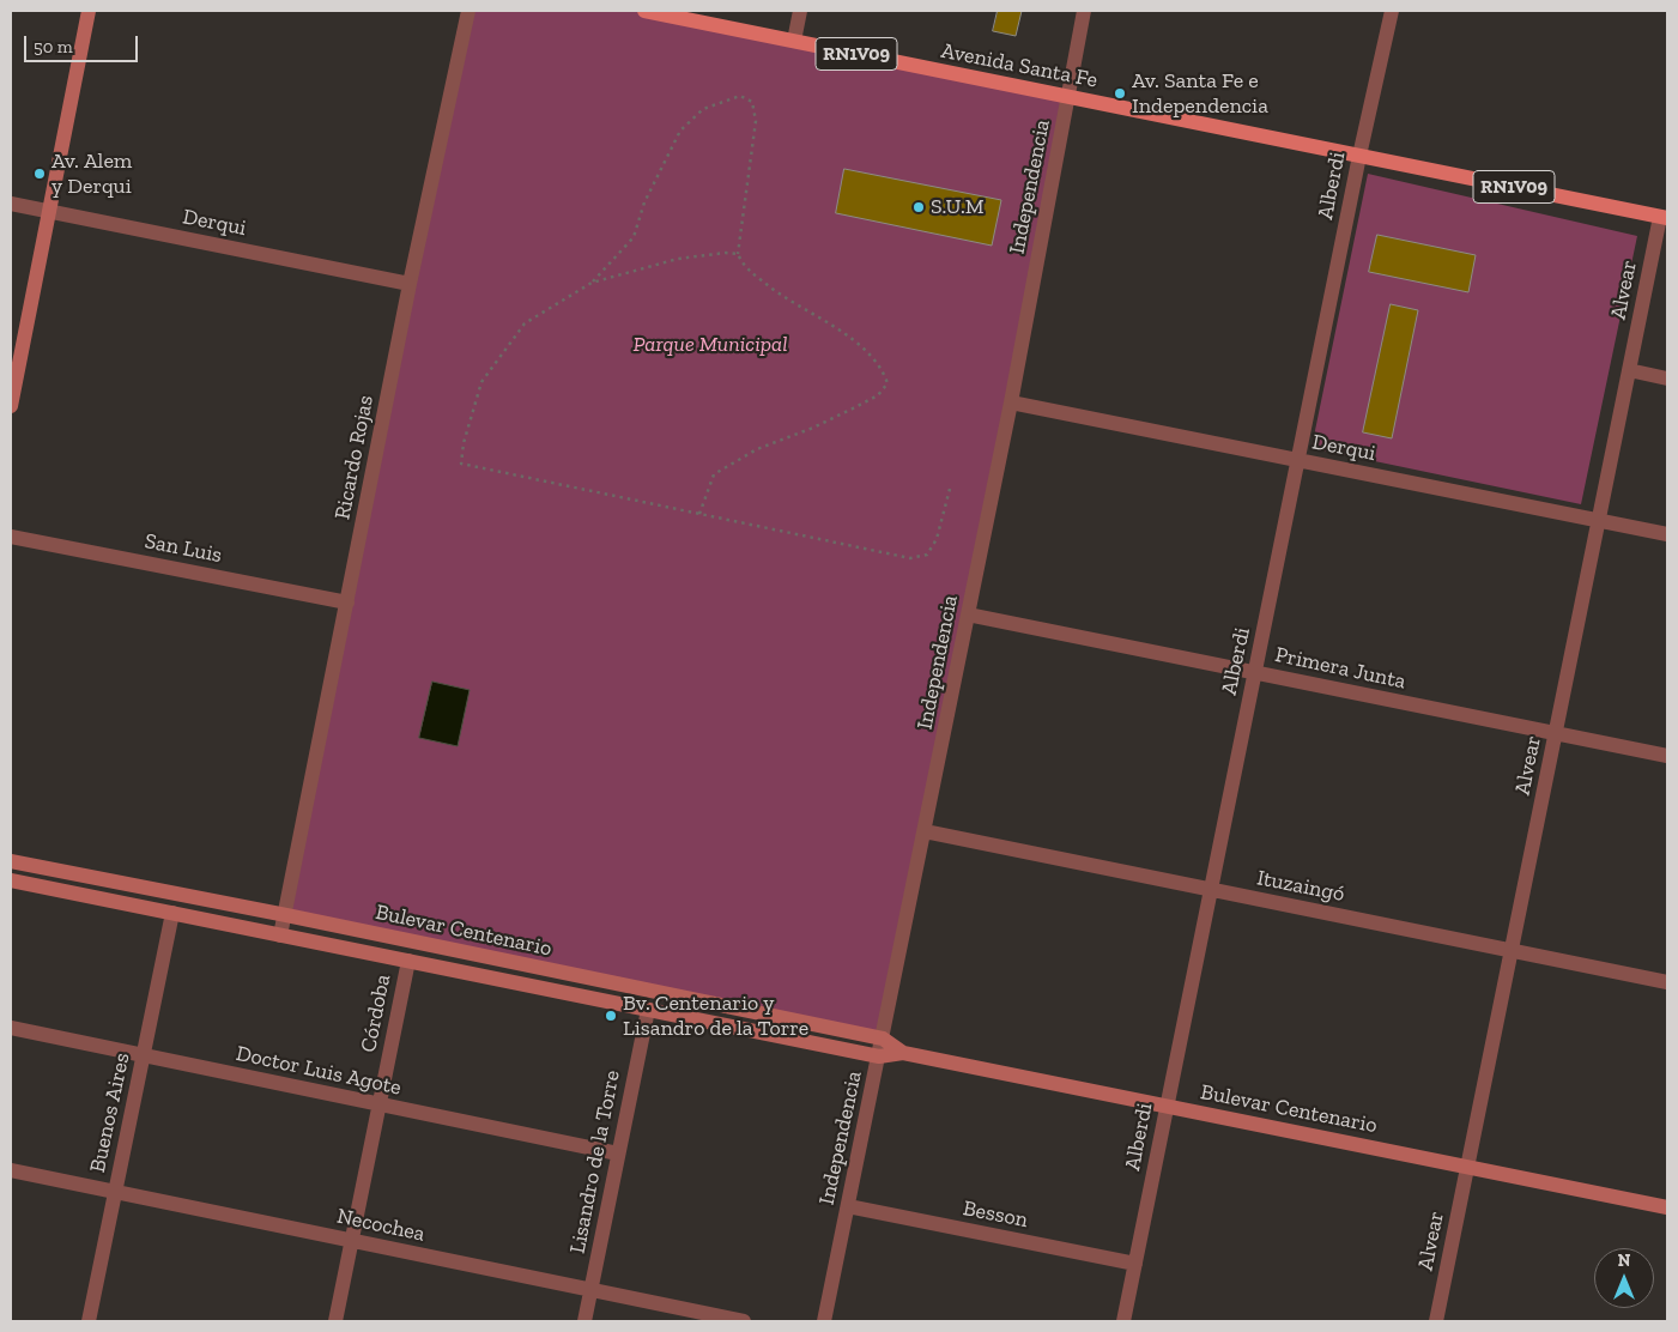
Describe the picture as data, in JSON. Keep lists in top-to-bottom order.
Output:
{
  "streets": {
    "main road": ["RN1V09", "Avenida Santa Fe", "Bulevar Centenario"],
    "street": [
      "Alberdi",
      "Independencia",
      "Derqui",
      "Alvear",
      "Ricardo Rojas",
      "San Luis",
      "Primera Junta",
      "Ituzaingó",
      "Córdoba",
      "Doctor Luis Agote",
      "Buenos Aires",
      "Lisandro de la Torre",
      "Besson",
      "Necochea"
    ]
  },
  "crossings": [
    ["Avenida Santa Fe", "Alberdi"],
    ["Avenida Santa Fe", "Independencia"],
    ["Avenida Santa Fe", "Alvear"],
    ["Alberdi", "Derqui"],
    ["Alberdi", "Primera Junta"],
    ["Alberdi", "Ituzaingó"],
    ["Alberdi", "Bulevar Centenario"],
    ["Alberdi", "Besson"],
    ["Independencia", "Derqui"],
    ["Independencia", "Primera Junta"],
    ["Independencia", "Ituzaingó"],
    ["Independencia", "Bulevar Centenario"],
    ["Independencia", "Besson"],
    ["Derqui", "Alvear"],
    ["Derqui", "Ricardo Rojas"],
    ["Alvear", "Primera Junta"],
    ["Alvear", "Ituzaingó"],
    ["Alvear", "Bulevar Centenario"],
    ["Ricardo Rojas", "San Luis"],
    ["Ricardo Rojas", "Bulevar Centenario"],
    ["Bulevar Centenario", "Córdoba"],
    ["Bulevar Centenario", "Buenos Aires"],
    ["Bulevar Centenario", "Lisandro de la Torre"],
    ["Córdoba", "Doctor Luis Agote"],
    ["Córdoba", "Necochea"],
    ["Doctor Luis Agote", "Buenos Aires"],
    ["Doctor Luis Agote", "Lisandro de la Torre"],
    ["Buenos Aires", "Necochea"],
    ["Lisandro de la Torre", "Necochea"]
  ],
  "parks": ["Parque Municipal"],
  "places": [
    "Av. Santa Fe e Independencia",
    "Av. Alem y Derqui",
    "S.U.M",
    "Bv. Centenario y Lisandro de la Torre"
  ],
  "scale_bar": "50 m",
  "north": "top"
}
